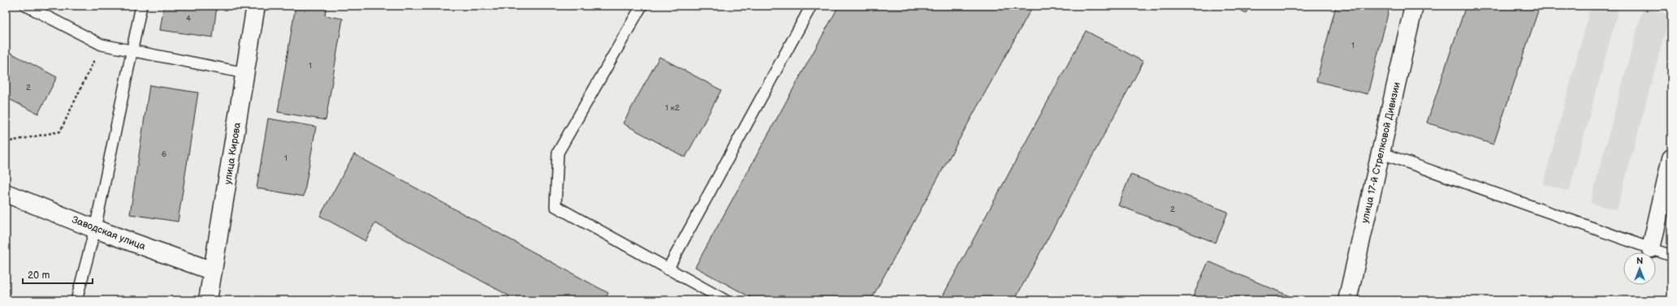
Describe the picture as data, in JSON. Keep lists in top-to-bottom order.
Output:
{
  "streets": {
    "street": ["улица 17-й Стрелковой Дивизии", "улица Кирова", "Заводская улица"]
  },
  "crossings": [
    ["улица Кирова", "Заводская улица"]
  ],
  "house_numbers": [
    "4",
    "1",
    "1",
    "2",
    "1 к2",
    "6",
    "1",
    "2"
  ],
  "scale_bar": "20 m",
  "north": "top"
}
